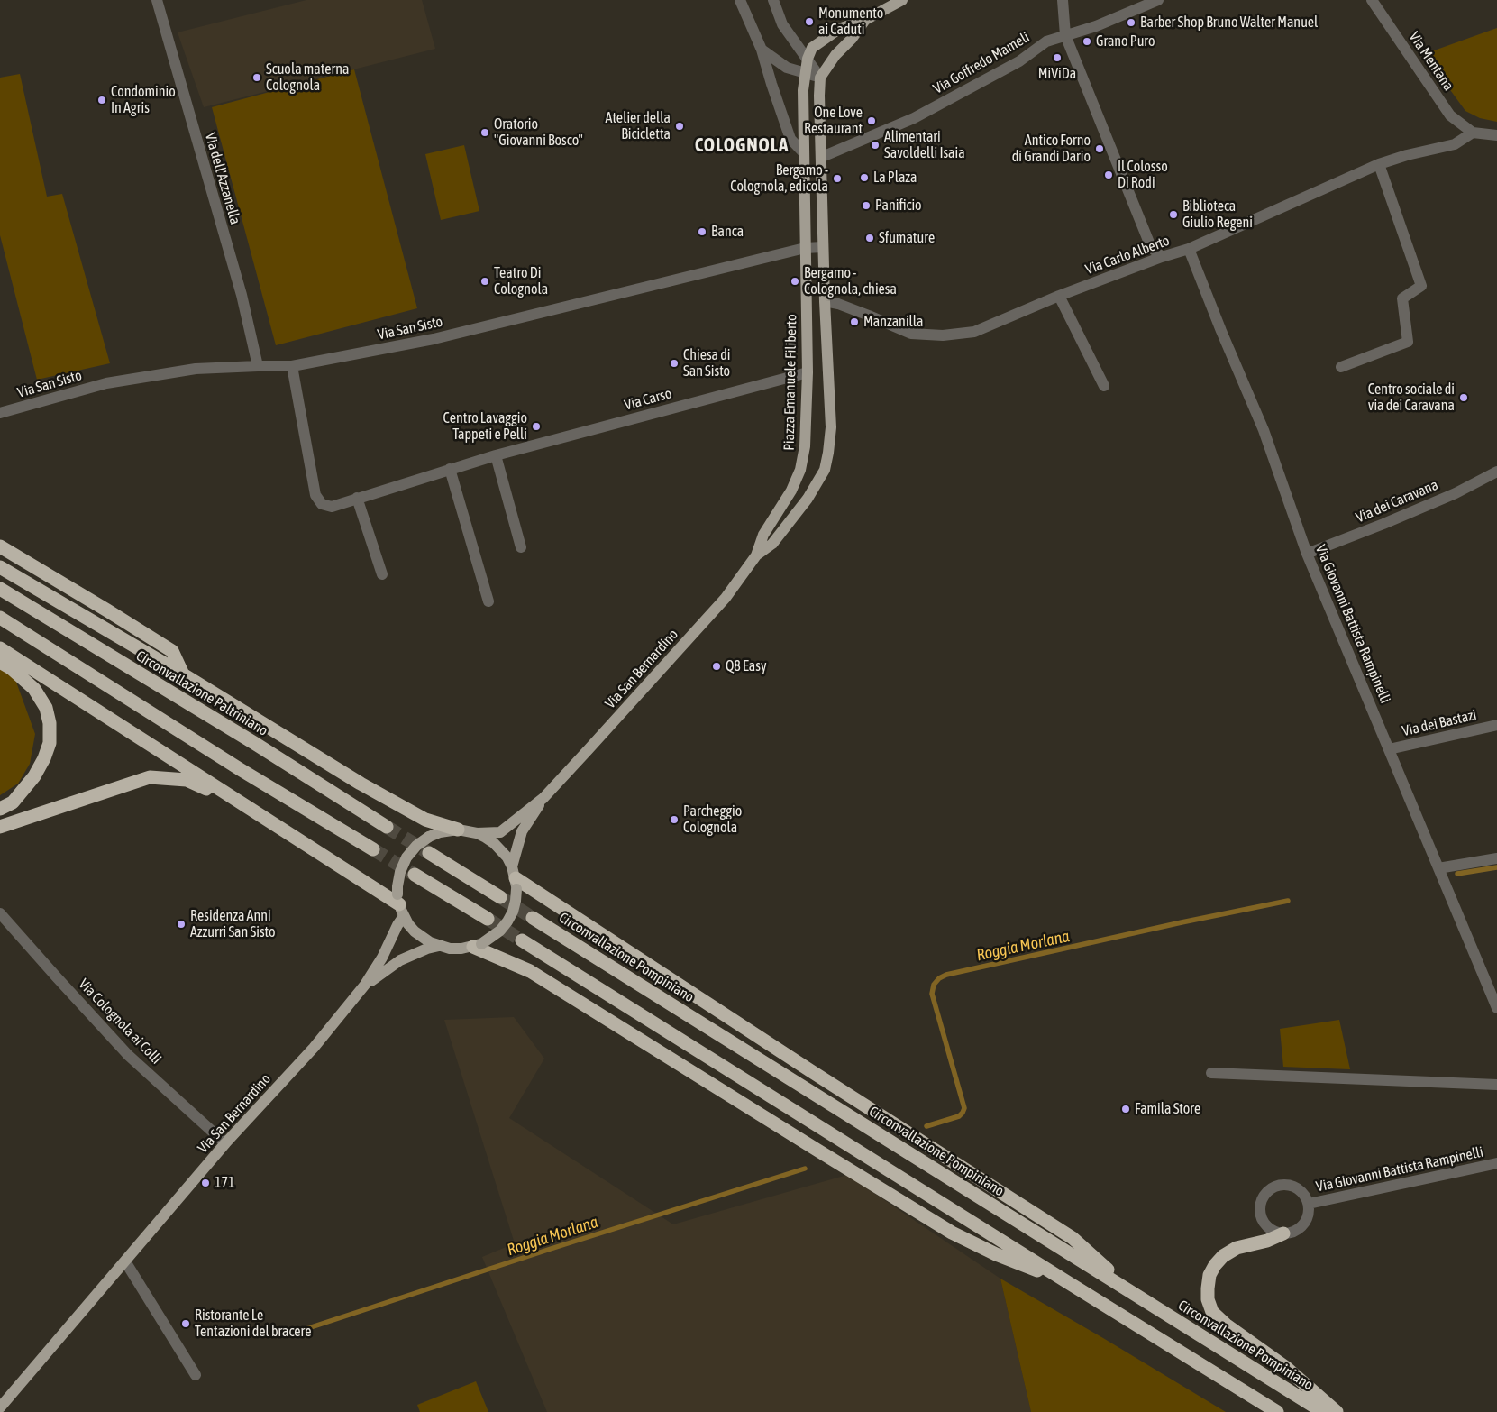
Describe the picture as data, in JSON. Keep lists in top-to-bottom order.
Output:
{
  "streets": {
    "highway": ["Circonvallazione Paltriniano", "Circonvallazione Pompiniano"],
    "main road": ["Piazza Emanuele Filiberto", "Via San Bernardino"],
    "street": [
      "Via Mentana",
      "Via Goffredo Mameli",
      "Via dell'Azzanella",
      "Via Carlo Alberto",
      "Via San Sisto",
      "Via Carso",
      "Via dei Caravana",
      "Via Giovanni Battista Rampinelli",
      "Via dei Bastazi",
      "Via Colognola ai Colli"
    ]
  },
  "crossings": [
    ["Via Mentana", "Via Carlo Alberto"],
    ["Via dell'Azzanella", "Via San Sisto"],
    ["Via Carlo Alberto", "Via Giovanni Battista Rampinelli"],
    ["Via San Sisto", "Piazza Emanuele Filiberto"],
    ["Via San Sisto", "Via Carso"],
    ["Piazza Emanuele Filiberto", "Via Carso"],
    ["Piazza Emanuele Filiberto", "Via San Bernardino"],
    ["Via dei Caravana", "Via Giovanni Battista Rampinelli"],
    ["Via Giovanni Battista Rampinelli", "Via dei Bastazi"],
    ["Via San Bernardino", "Via Colognola ai Colli"]
  ],
  "districts": ["COLOGNOLA"],
  "water": ["Roggia Morlana"],
  "places": [
    "Monumento ai Caduti",
    "Barber Shop Bruno Walter Manuel",
    "Grano Puro",
    "MiViDa",
    "Scuola materna Colognola",
    "Condominio In Agris",
    "One Love Restaurant",
    "Atelier della Bicicletta",
    "Oratorio \"Giovanni Bosco\"",
    "Alimentari Savoldelli Isaia",
    "Antico Forno di Grandi Dario",
    "Il Colosso Di Rodi",
    "La Plaza",
    "Bergamo - Colognola, edicola",
    "Panificio",
    "Biblioteca Giulio Regeni",
    "Banca",
    "Sfumature",
    "Teatro Di Colognola",
    "Bergamo - Colognola, chiesa",
    "Manzanilla",
    "Chiesa di San Sisto",
    "Centro sociale di via dei Caravana",
    "Centro Lavaggio Tappeti e Pelli",
    "Q8 Easy",
    "Parcheggio Colognola",
    "Residenza Anni Azzurri San Sisto",
    "Famila Store",
    "171",
    "Ristorante Le Tentazioni del bracere"
  ]
}
